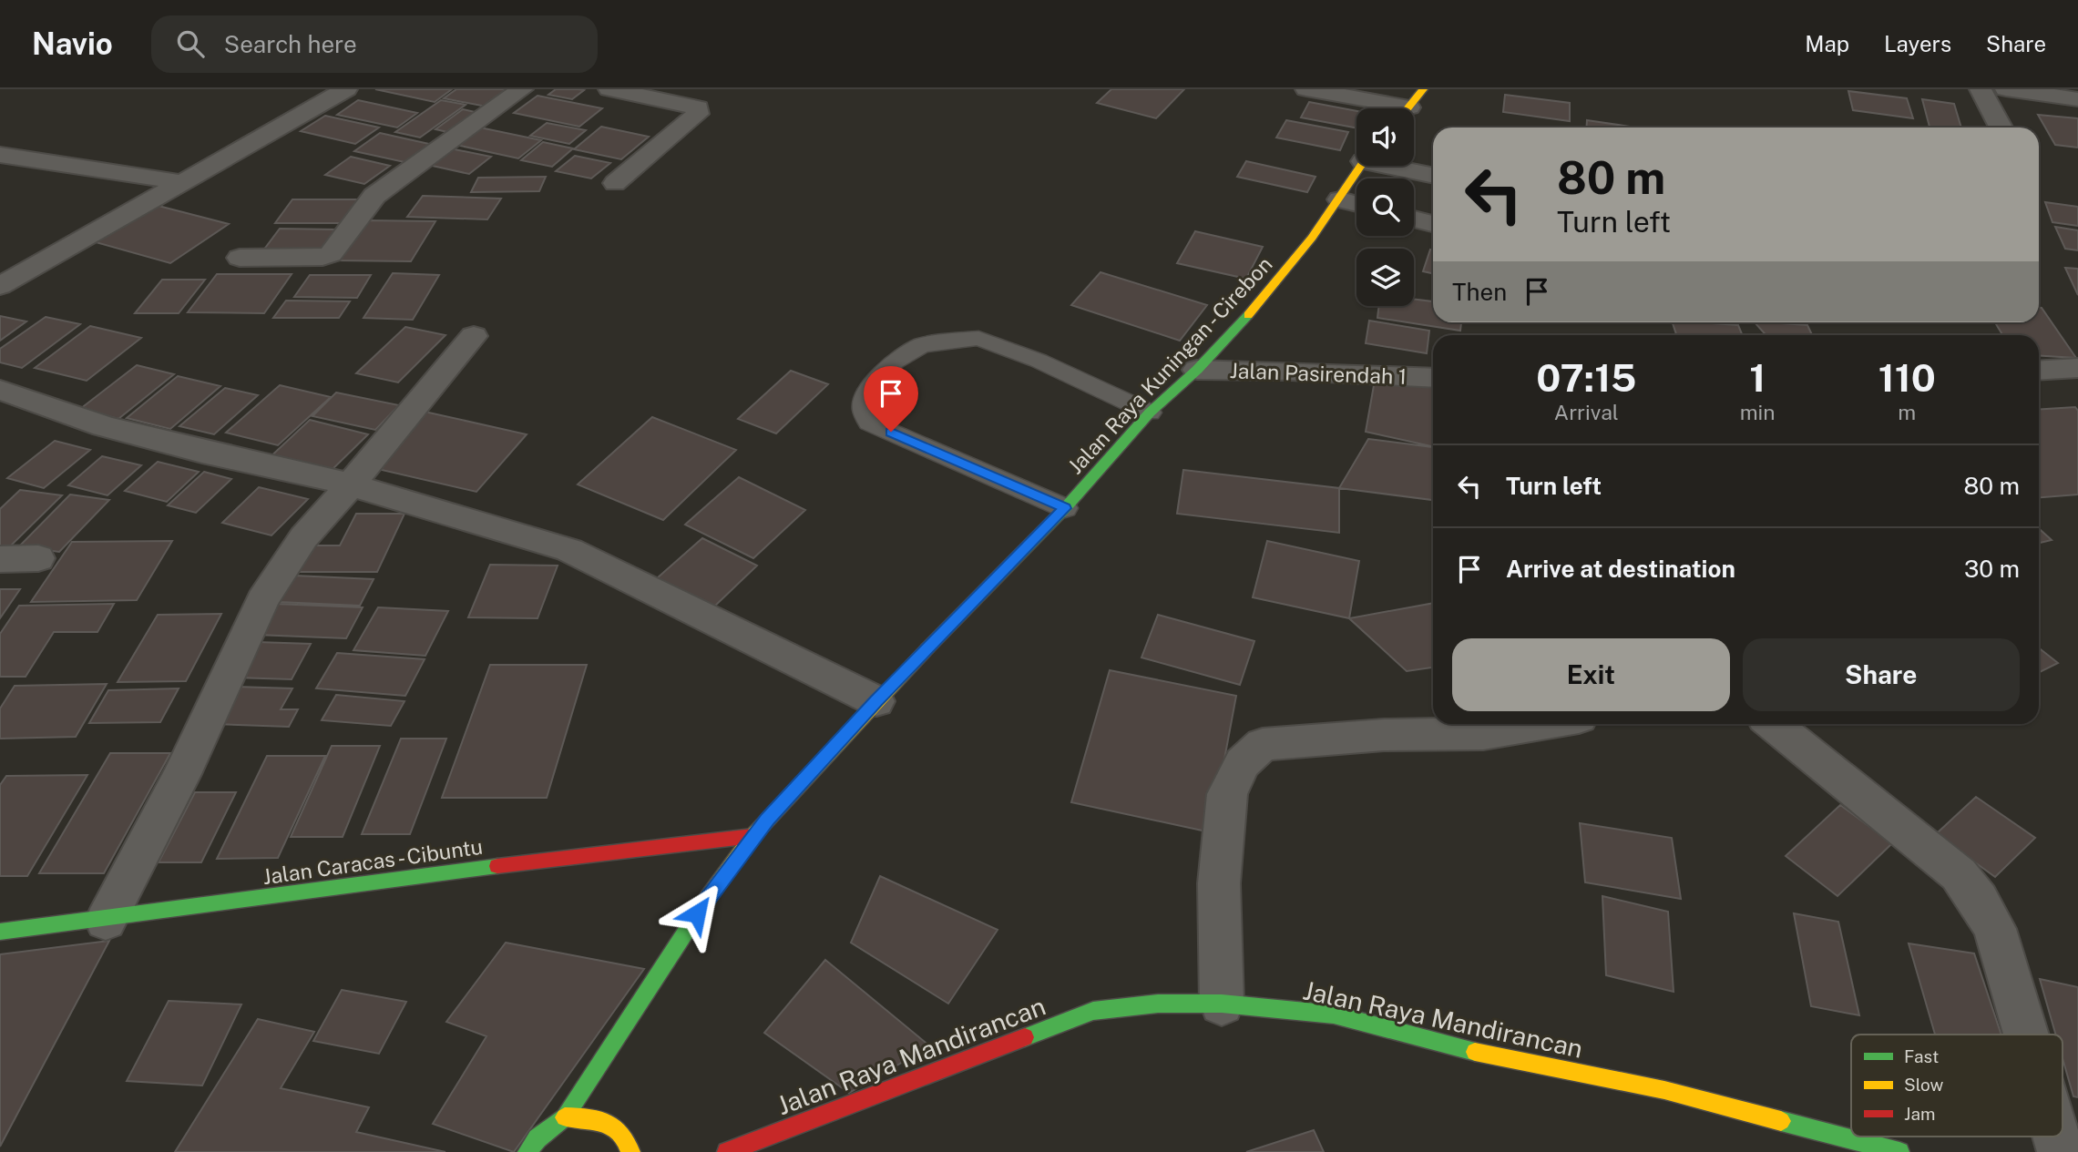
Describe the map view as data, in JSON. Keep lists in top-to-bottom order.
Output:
{
  "streets": {
    "main road": ["Jalan Raya Kuningan - Cirebon", "Jalan Caracas - Cibuntu", "Jalan Raya Mandirancan"],
    "street": ["Jalan Pasirendah 1"]
  },
  "crossings": [
    ["Jalan Raya Kuningan - Cirebon", "Jalan Pasirendah 1"],
    ["Jalan Raya Kuningan - Cirebon", "Jalan Caracas - Cibuntu"]
  ],
  "legend": ["Fast", "Slow", "Jam"],
  "page": {
    "header": "Navio",
    "search": "Search here",
    "nav": ["Map", "Layers", "Share"],
    "turn": ["80 m", "Turn left"],
    "then": "Then",
    "eta": [
      "07:15",
      "Arrival",
      "1",
      "min",
      "110",
      "m"
    ],
    "list": [
      {
        "name": "Turn left",
        "value": "80 m"
      },
      {
        "name": "Arrive at destination",
        "value": "30 m"
      }
    ],
    "buttons": ["Exit", "Share"]
  }
}
